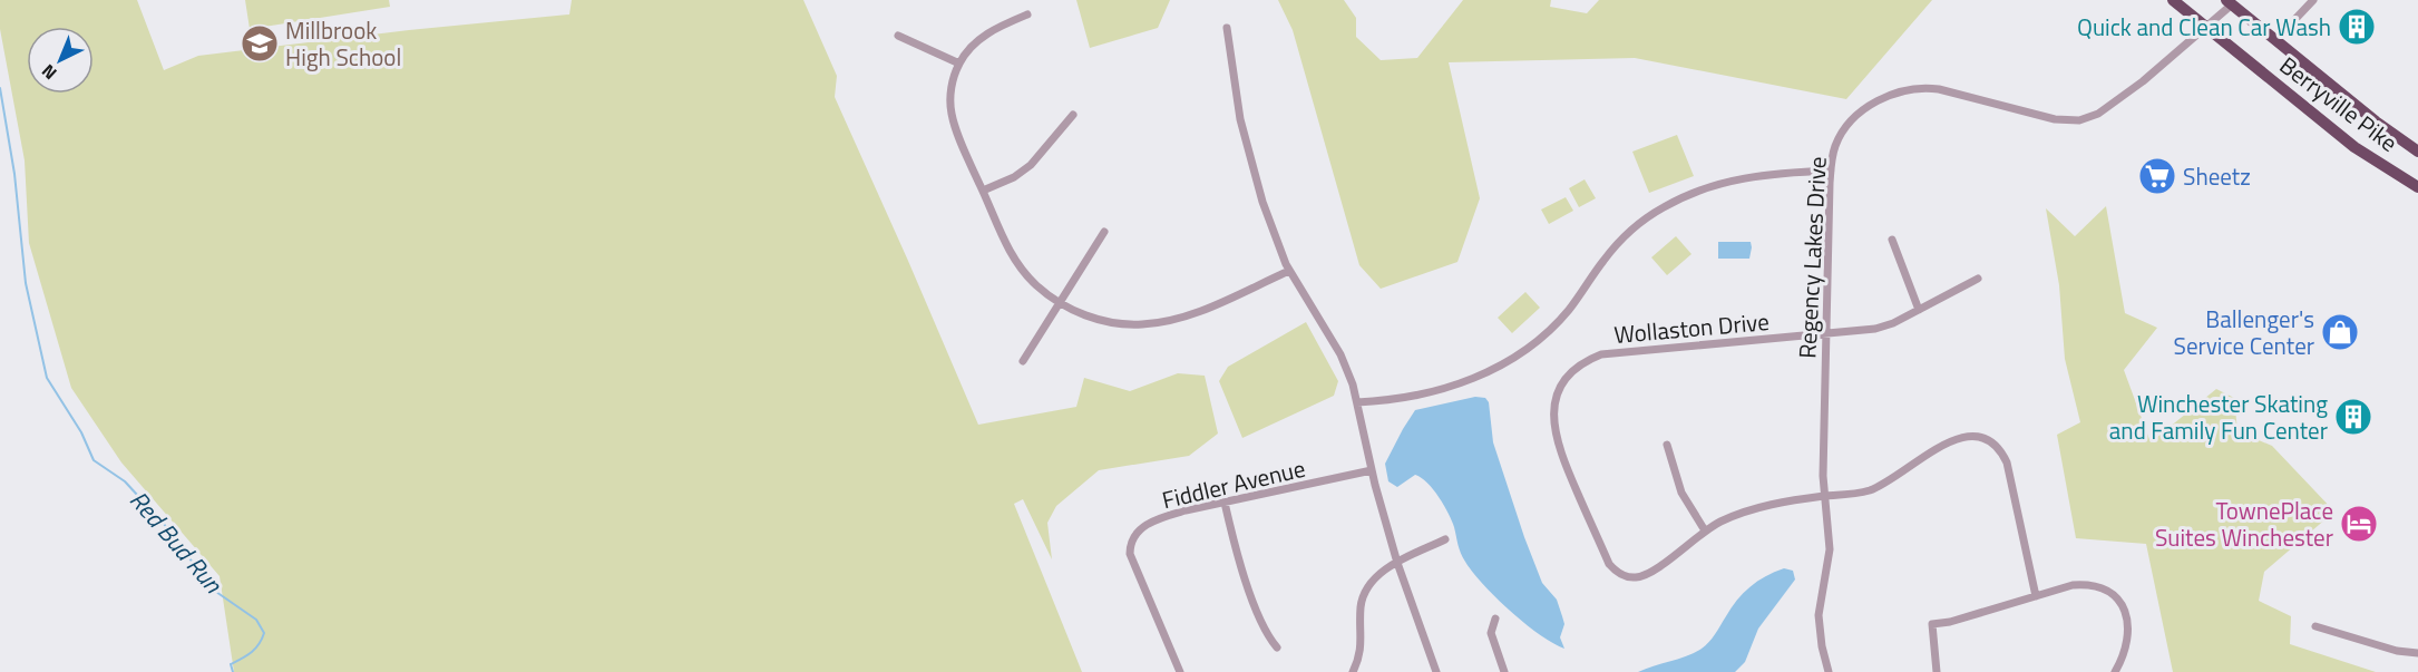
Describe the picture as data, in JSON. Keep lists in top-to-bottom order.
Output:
{
  "streets": {
    "highway": ["Berryville Pike"],
    "street": ["Regency Lakes Drive", "Wollaston Drive", "Fiddler Avenue"]
  },
  "crossings": [
    ["Berryville Pike", "Regency Lakes Drive"],
    ["Regency Lakes Drive", "Wollaston Drive"]
  ],
  "water": ["Red Bud Run"],
  "places": {
    "building": ["Quick and Clean Car Wash", "Winchester Skating and Family Fun Center"],
    "school or university": ["Millbrook High School"],
    "supermarket": ["Sheetz"],
    "shop": ["Ballenger's Service Center"],
    "hotel": ["TownePlace Suites Winchester"]
  },
  "north": "bottom left"
}
